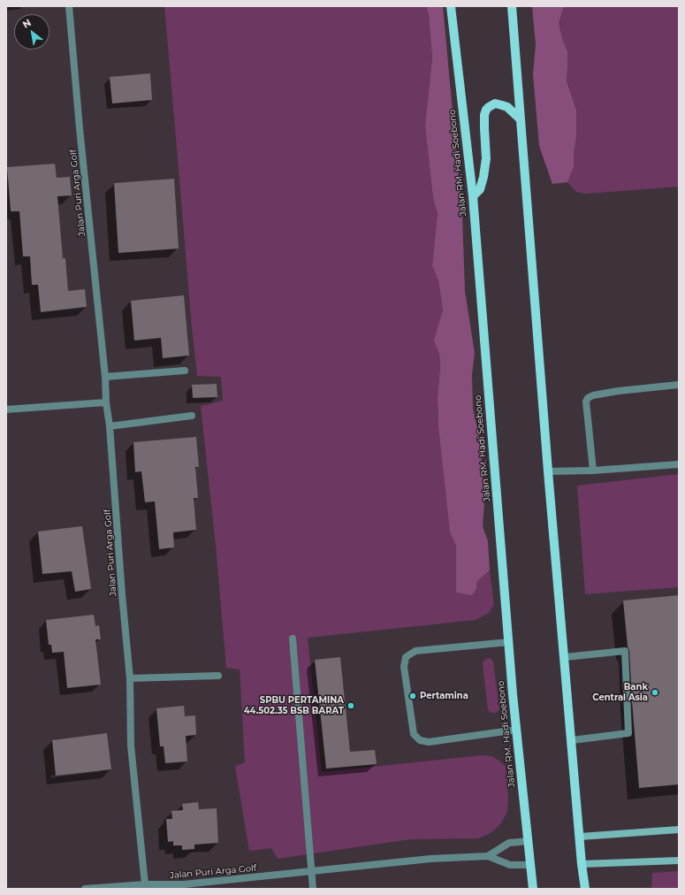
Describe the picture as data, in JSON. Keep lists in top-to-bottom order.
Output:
{
  "streets": {
    "main road": ["Jalan RM. Hadi Soebono"],
    "street": ["Jalan Puri Arga Golf"]
  },
  "crossings": [
    ["Jalan RM. Hadi Soebono", "Jalan Puri Arga Golf"]
  ],
  "places": ["Bank Central Asia", "Pertamina", "SPBU PERTAMINA 44.502.35 BSB BARAT"],
  "north": "top left"
}
